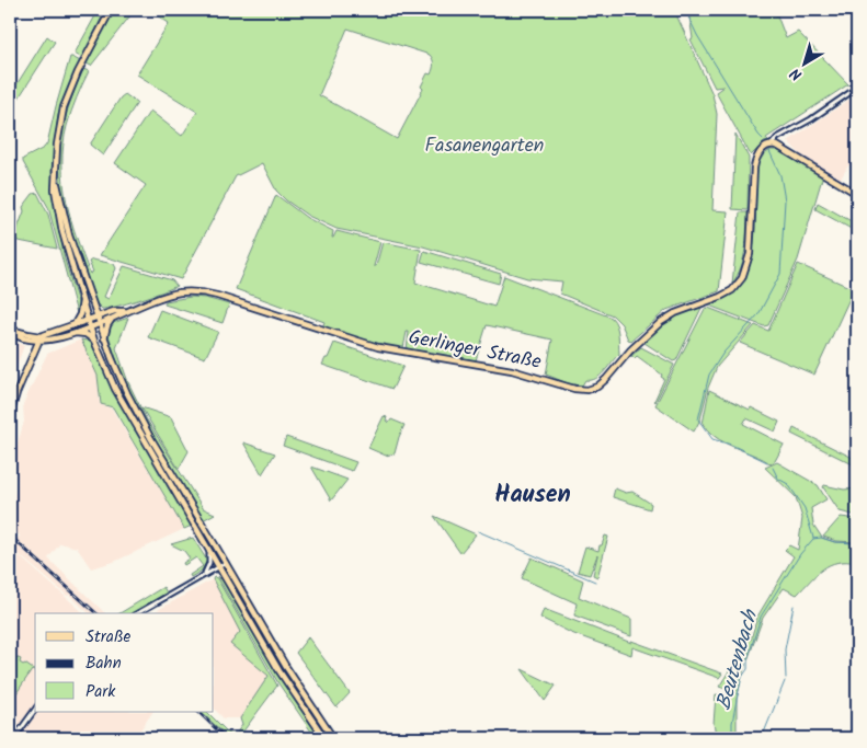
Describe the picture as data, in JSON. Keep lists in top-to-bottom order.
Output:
{
  "streets": {
    "main road": ["Gerlinger Straße"]
  },
  "districts": ["Hausen"],
  "water": ["Beutenbach"],
  "parks": ["Fasanengarten"],
  "legend": ["Straße", "Bahn", "Park"],
  "north": "bottom left"
}
